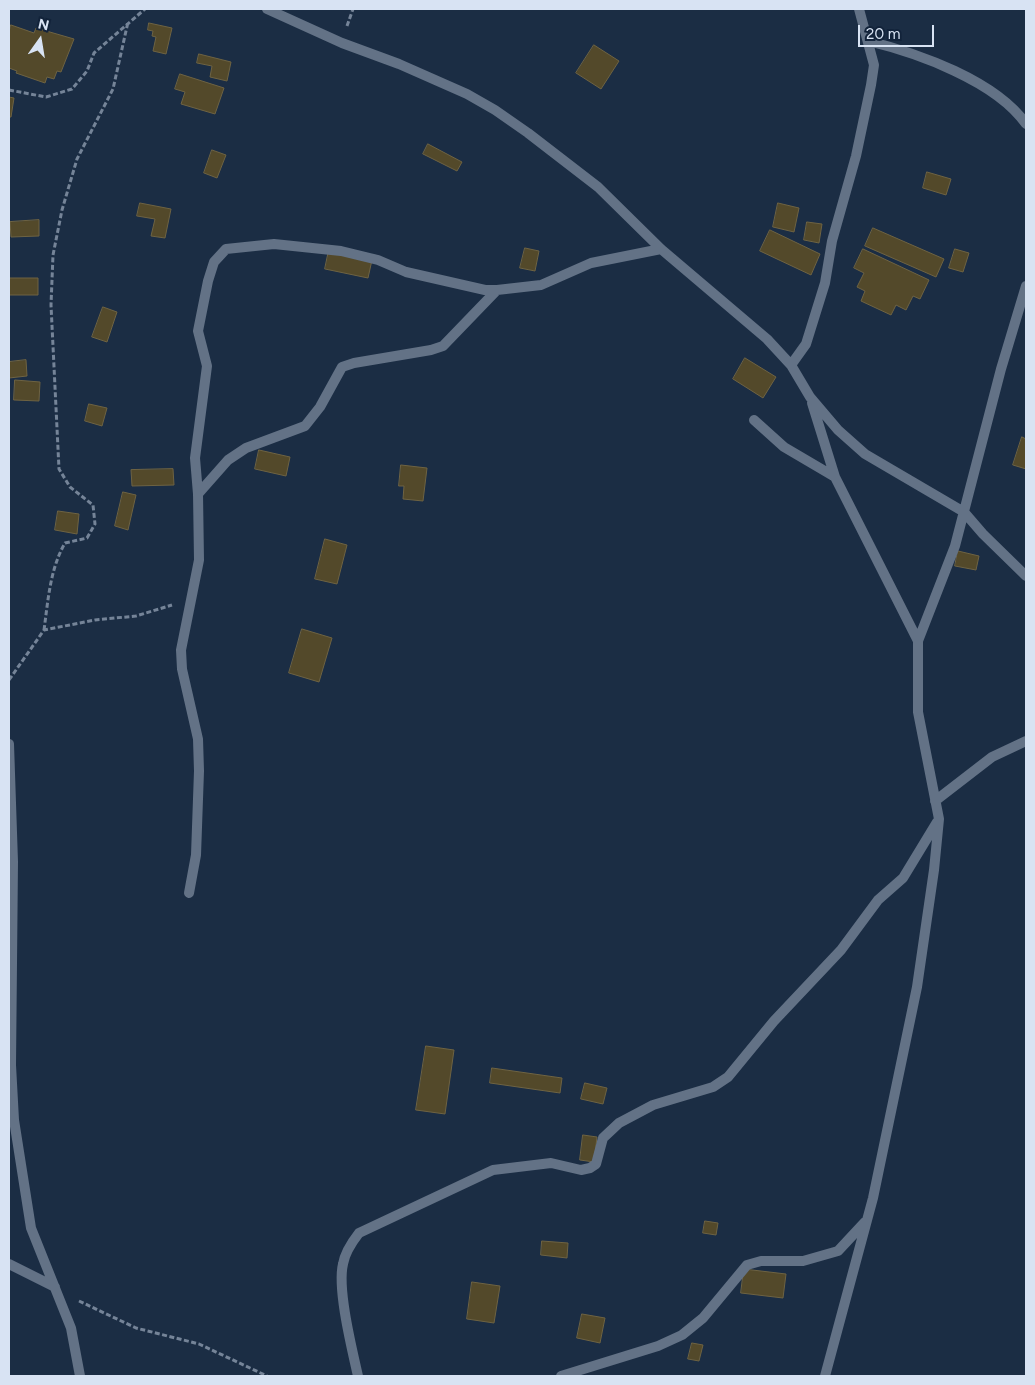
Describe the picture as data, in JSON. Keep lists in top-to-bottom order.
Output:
{
  "scale_bar": "20 m",
  "north": "top"
}
